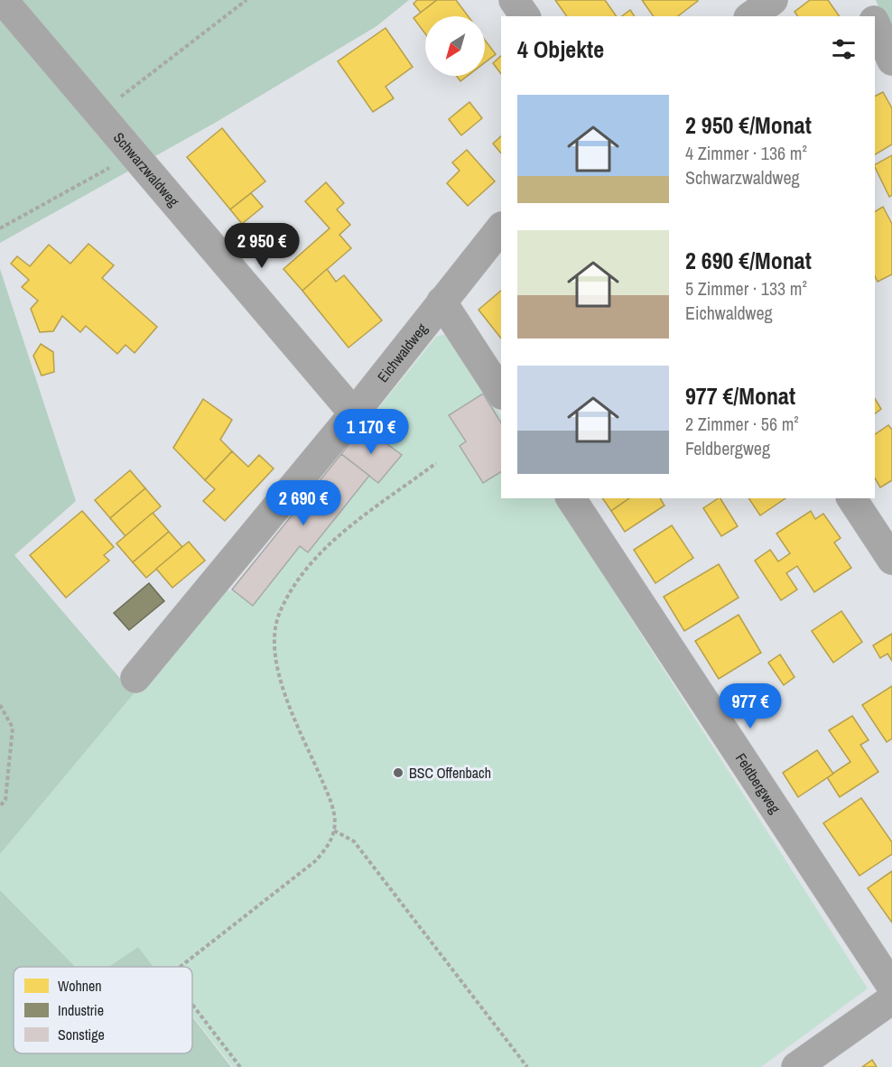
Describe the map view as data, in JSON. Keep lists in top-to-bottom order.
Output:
{
  "streets": {
    "street": ["Schwarzwaldweg", "Eichwaldweg", "Feldbergweg"]
  },
  "crossings": [
    ["Schwarzwaldweg", "Eichwaldweg"]
  ],
  "places": ["BSC Offenbach"],
  "legend": ["Wohnen", "Industrie", "Sonstige"],
  "north": "bottom left",
  "page": {
    "heading": "4 Objekte",
    "list": [
      {
        "name": "2 950 €/Monat",
        "note": "4 Zimmer · 136 m² · Schwarzwaldweg"
      },
      {
        "name": "2 690 €/Monat",
        "note": "5 Zimmer · 133 m² · Eichwaldweg"
      },
      {
        "name": "977 €/Monat",
        "note": "2 Zimmer · 56 m² · Feldbergweg"
      }
    ],
    "price": [
      "2 950 €",
      "1 170 €",
      "2 690 €",
      "977 €"
    ]
  }
}
